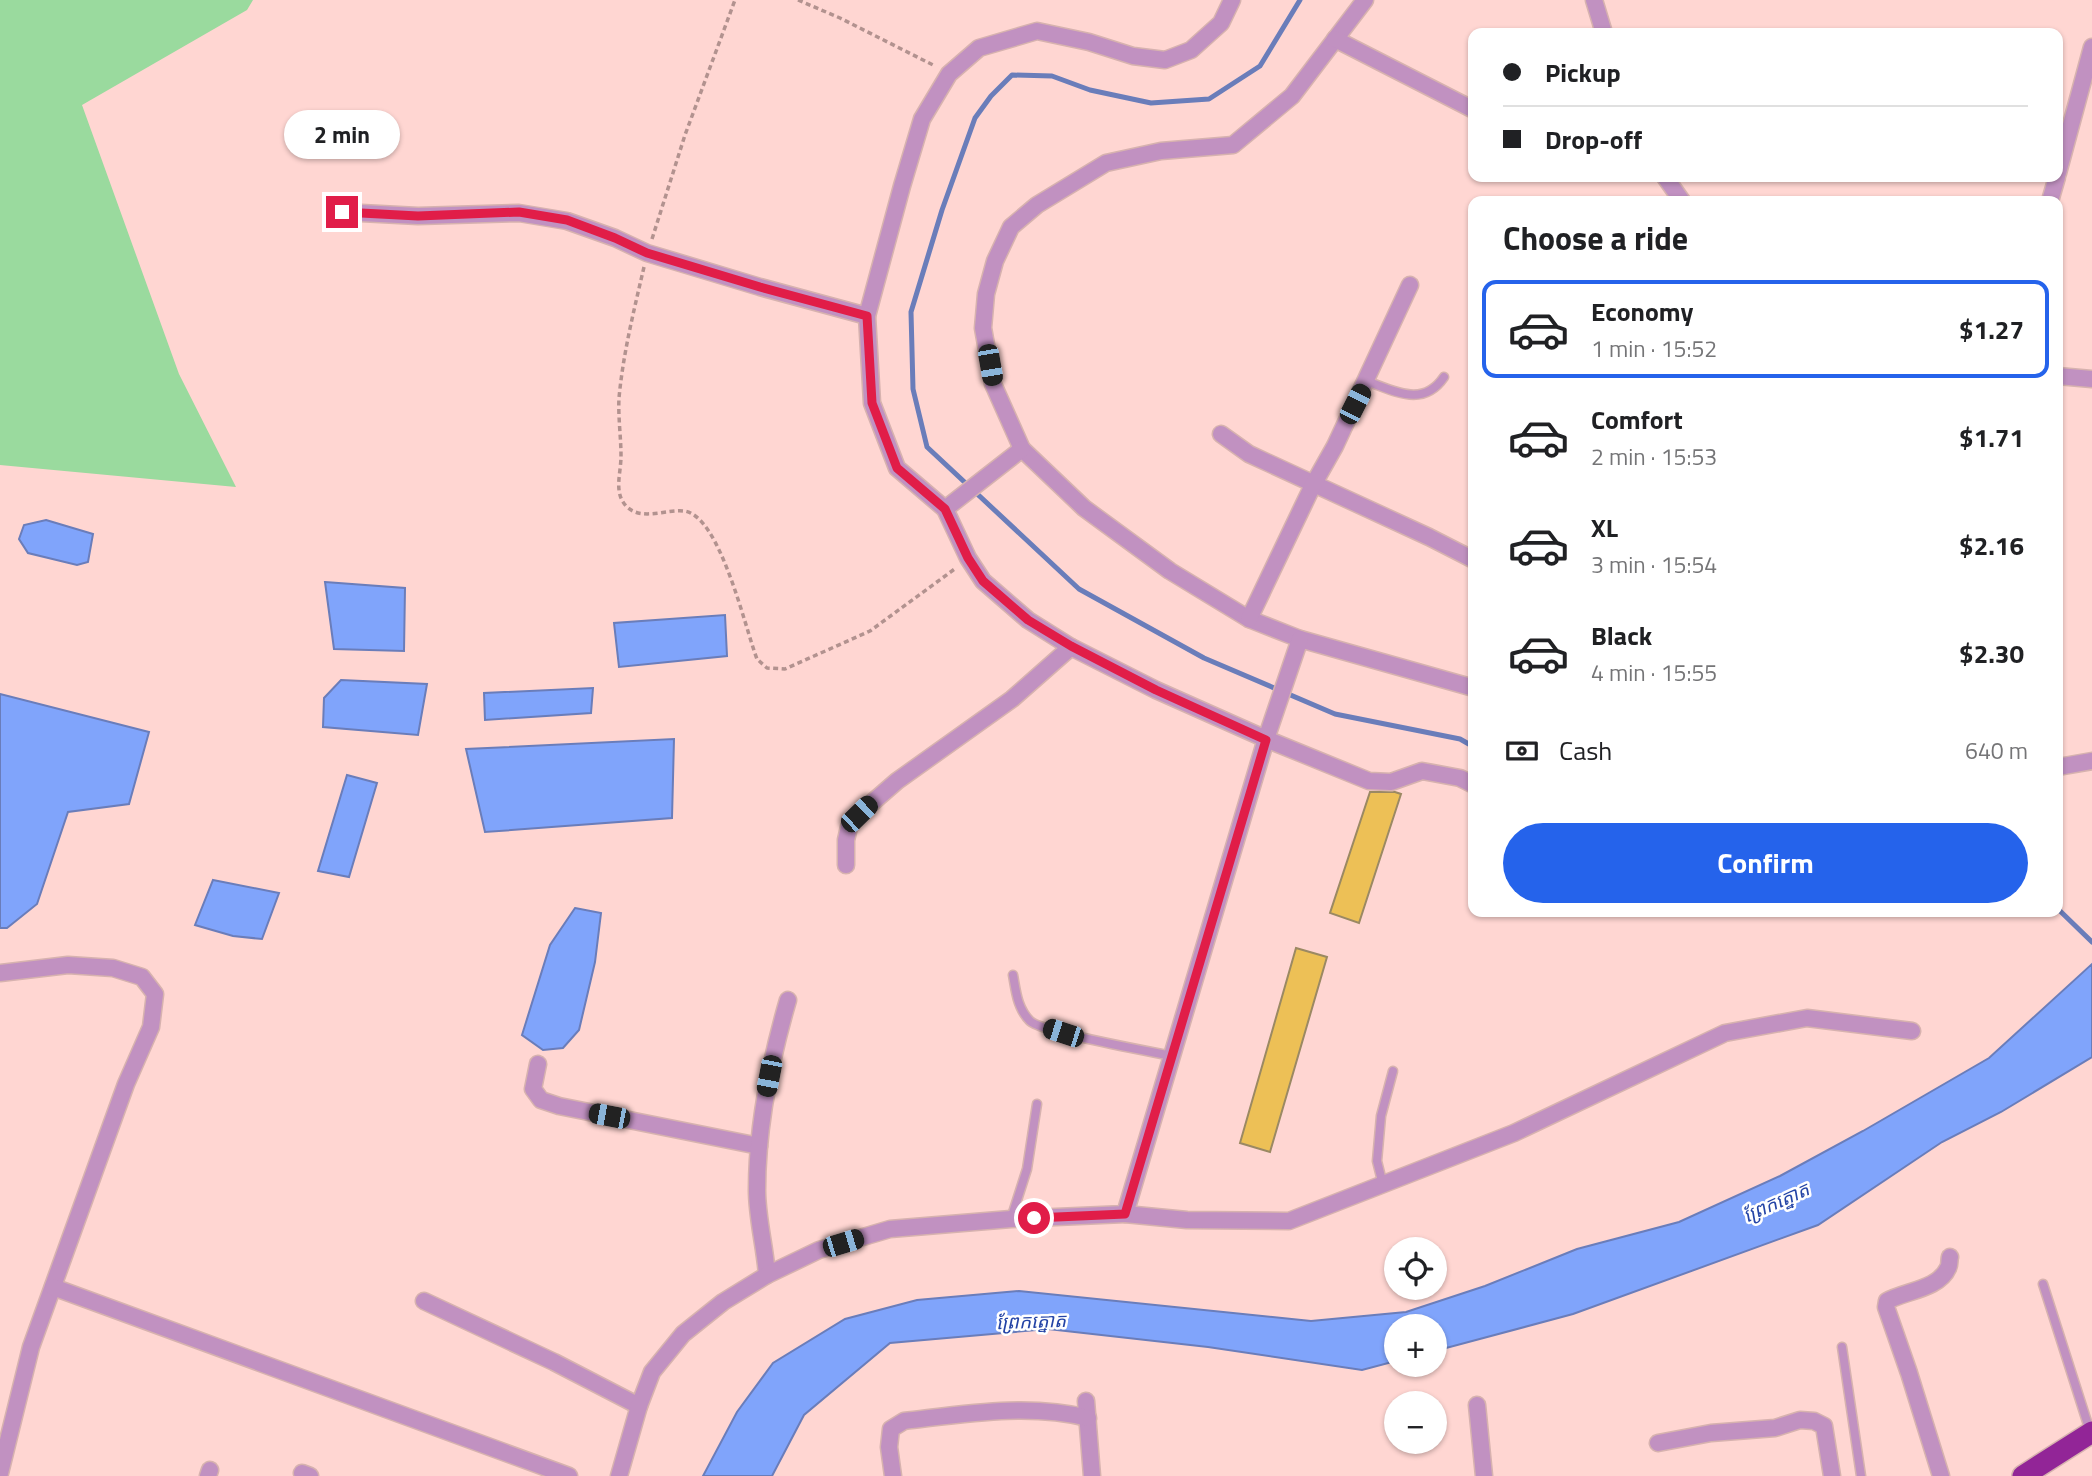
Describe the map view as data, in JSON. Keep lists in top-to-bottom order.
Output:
{
  "water": ["ព្រែកត្នោត"],
  "page": {
    "banner": ["Pickup", "Drop-off"],
    "bubble": "2 min",
    "heading": "Choose a ride",
    "list": [
      {
        "name": "Economy",
        "note": "1 min · 15:52",
        "value": "$1.27"
      },
      {
        "name": "Comfort",
        "note": "2 min · 15:53",
        "value": "$1.71"
      },
      {
        "name": "XL",
        "note": "3 min · 15:54",
        "value": "$2.16"
      },
      {
        "name": "Black",
        "note": "4 min · 15:55",
        "value": "$2.30"
      }
    ],
    "pay": ["Cash", "640 m"],
    "buttons": "Confirm",
    "map_buttons": ["+", "−"]
  }
}
